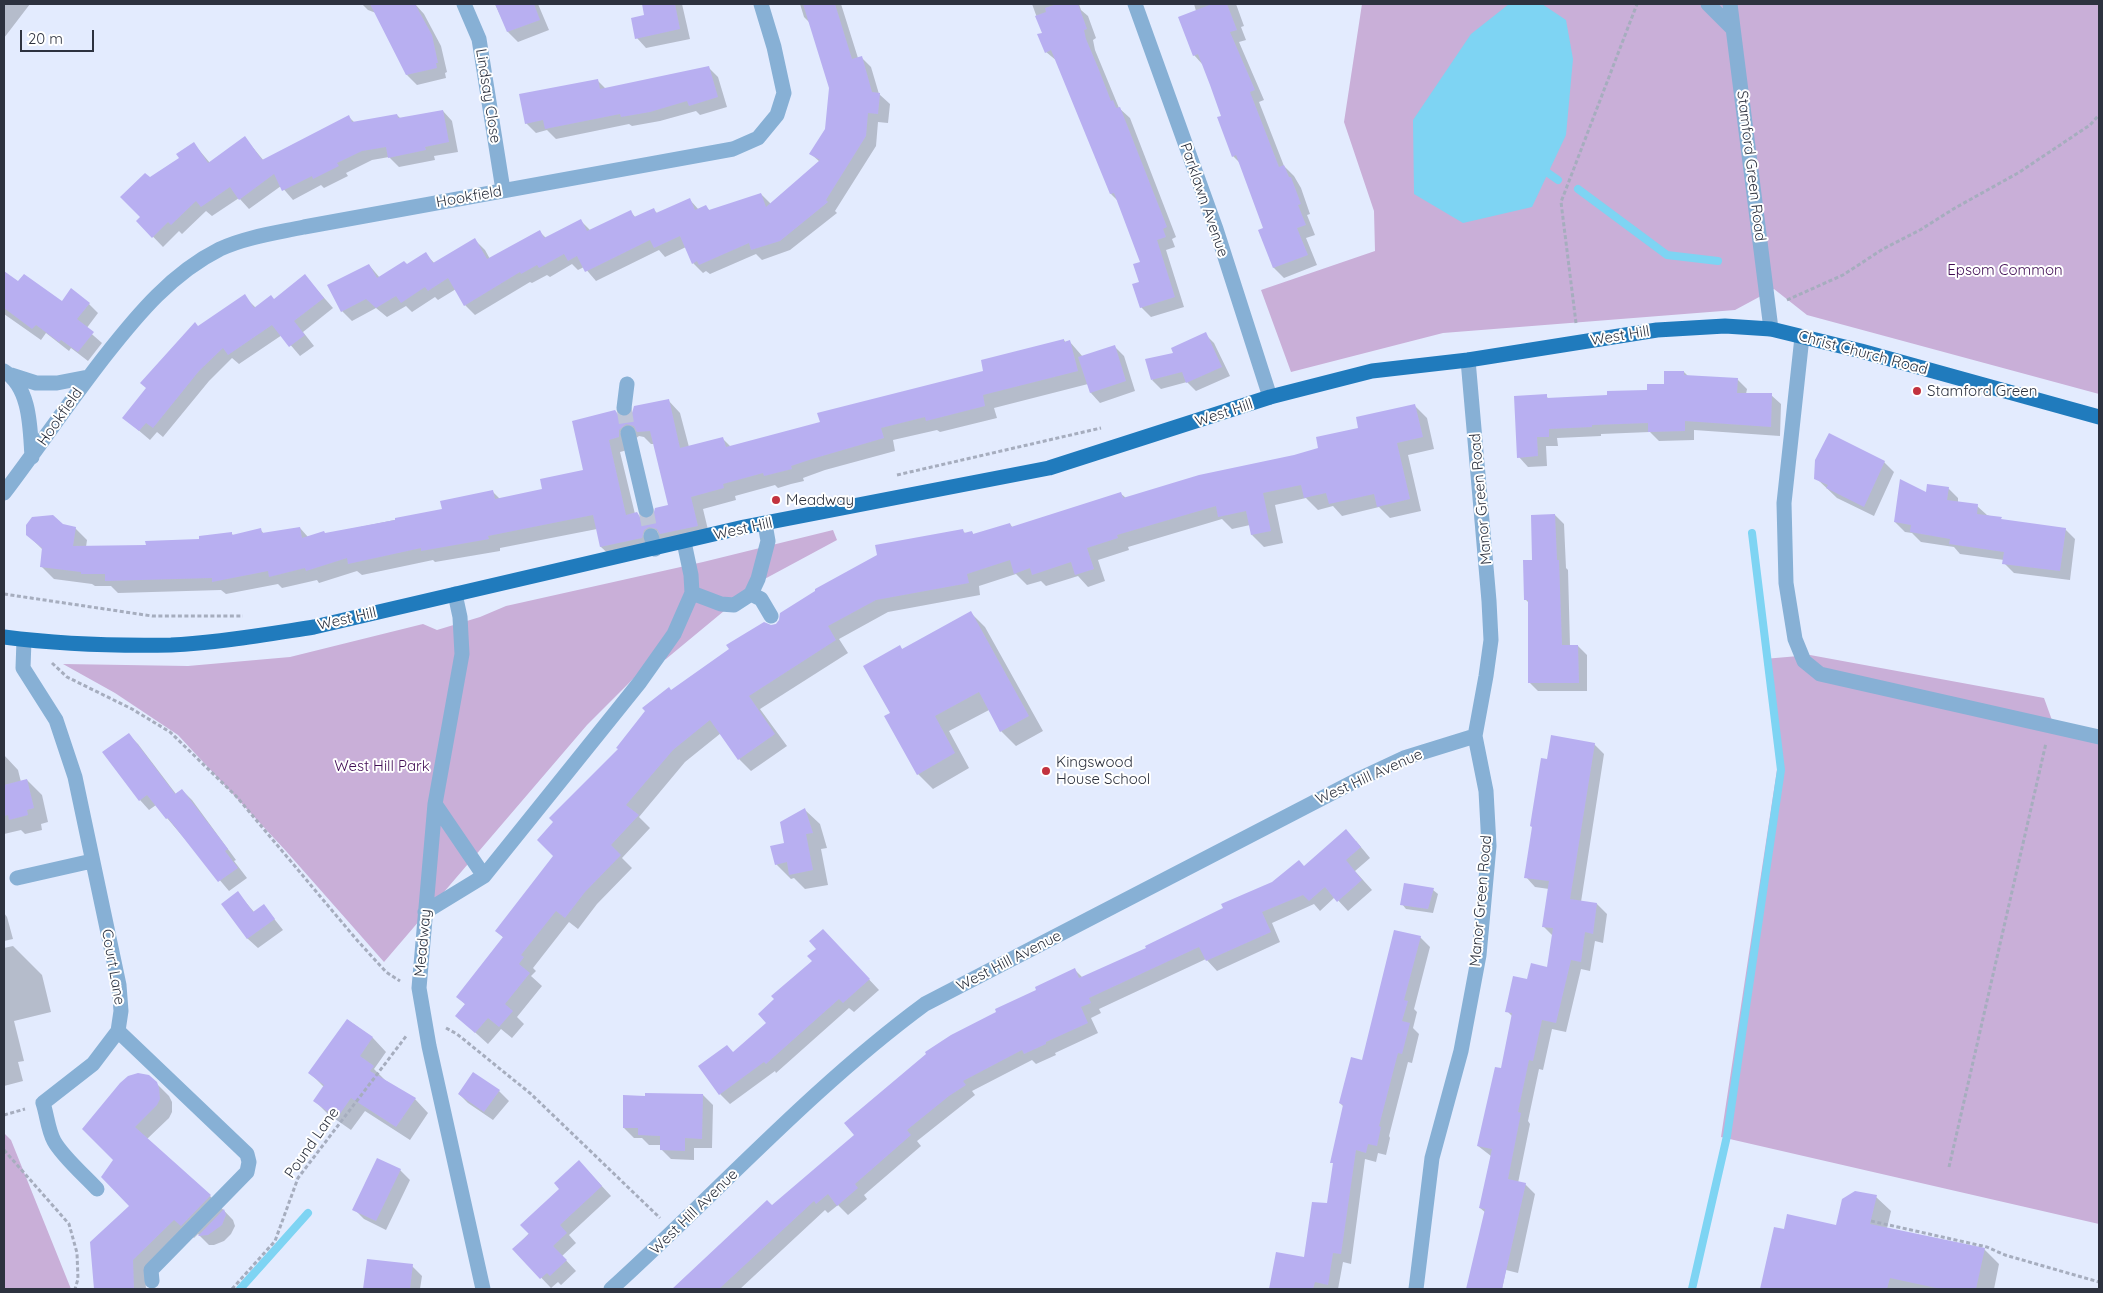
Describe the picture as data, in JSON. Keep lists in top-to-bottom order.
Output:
{
  "streets": {
    "main road": ["West Hill", "Christ Church Road"],
    "street": [
      "Lindsay Close",
      "Stamford Green Road",
      "Hookfield",
      "Parklawn Avenue",
      "Manor Green Road",
      "West Hill Avenue",
      "Meadway",
      "Court Lane"
    ],
    "path": ["Pound Lane"]
  },
  "crossings": [
    ["Lindsay Close", "Hookfield"],
    ["Stamford Green Road", "West Hill"],
    ["Stamford Green Road", "Christ Church Road"],
    ["Parklawn Avenue", "West Hill"],
    ["West Hill", "Christ Church Road"],
    ["West Hill", "Manor Green Road"],
    ["West Hill", "Meadway"],
    ["West Hill", "Court Lane"],
    ["Manor Green Road", "West Hill Avenue"],
    ["Meadway", "Pound Lane"]
  ],
  "parks": ["Epsom Common", "West Hill Park"],
  "places": ["Stamford Green", "Meadway", "Kingswood House School"],
  "scale_bar": "20 m"
}
